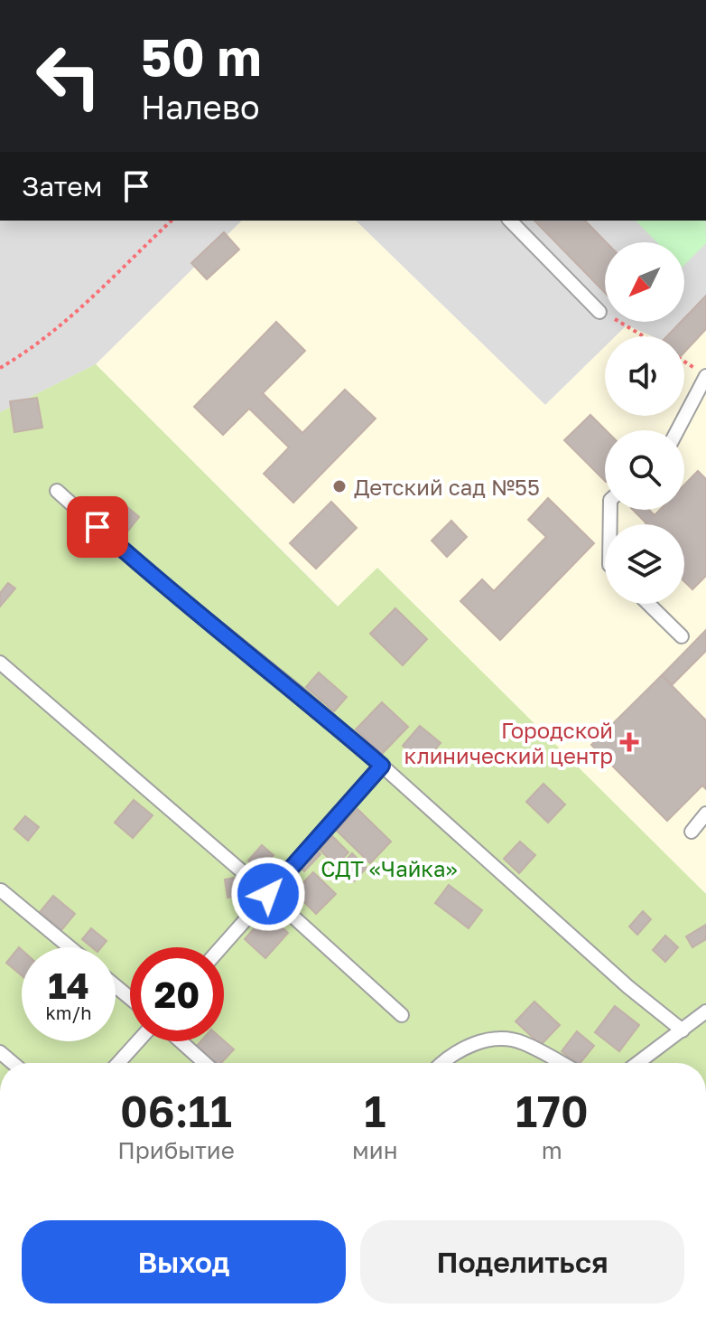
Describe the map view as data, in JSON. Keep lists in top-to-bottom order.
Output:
{
  "parks": ["СДТ «Чайка»"],
  "places": {
    "other": ["Детский сад №55"],
    "health": ["Городской клинический центр"]
  },
  "north": "bottom left",
  "page": {
    "turn": ["50 m", "Налево"],
    "then": "Затем",
    "speed": "14 km/h",
    "limit": "20",
    "eta": [
      "06:11",
      "Прибытие",
      "1",
      "мин",
      "170",
      "m"
    ],
    "buttons": ["Выход", "Поделиться"]
  }
}
